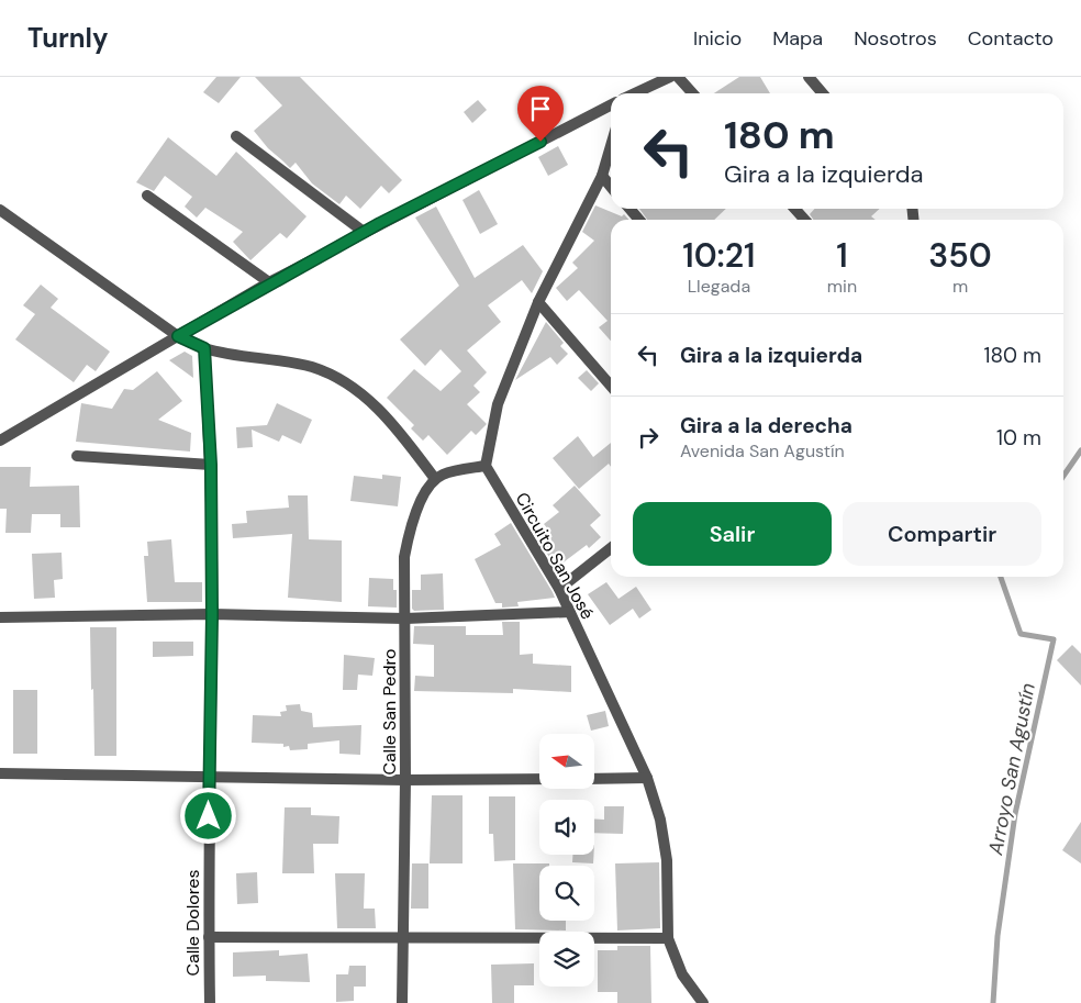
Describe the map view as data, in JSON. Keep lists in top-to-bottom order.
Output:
{
  "streets": {
    "street": ["Circuito San José", "Calle San Pedro", "Calle Dolores"]
  },
  "water": ["Arroyo San Agustín"],
  "north": "left",
  "page": {
    "header": "Turnly",
    "nav": [
      "Inicio",
      "Mapa",
      "Nosotros",
      "Contacto"
    ],
    "turn": ["180 m", "Gira a la izquierda"],
    "eta": [
      "10:21",
      "Llegada",
      "1",
      "min",
      "350",
      "m"
    ],
    "list": [
      {
        "name": "Gira a la izquierda",
        "value": "180 m"
      },
      {
        "name": "Gira a la derecha",
        "note": "Avenida San Agustín",
        "value": "10 m"
      }
    ],
    "buttons": ["Salir", "Compartir"]
  }
}
